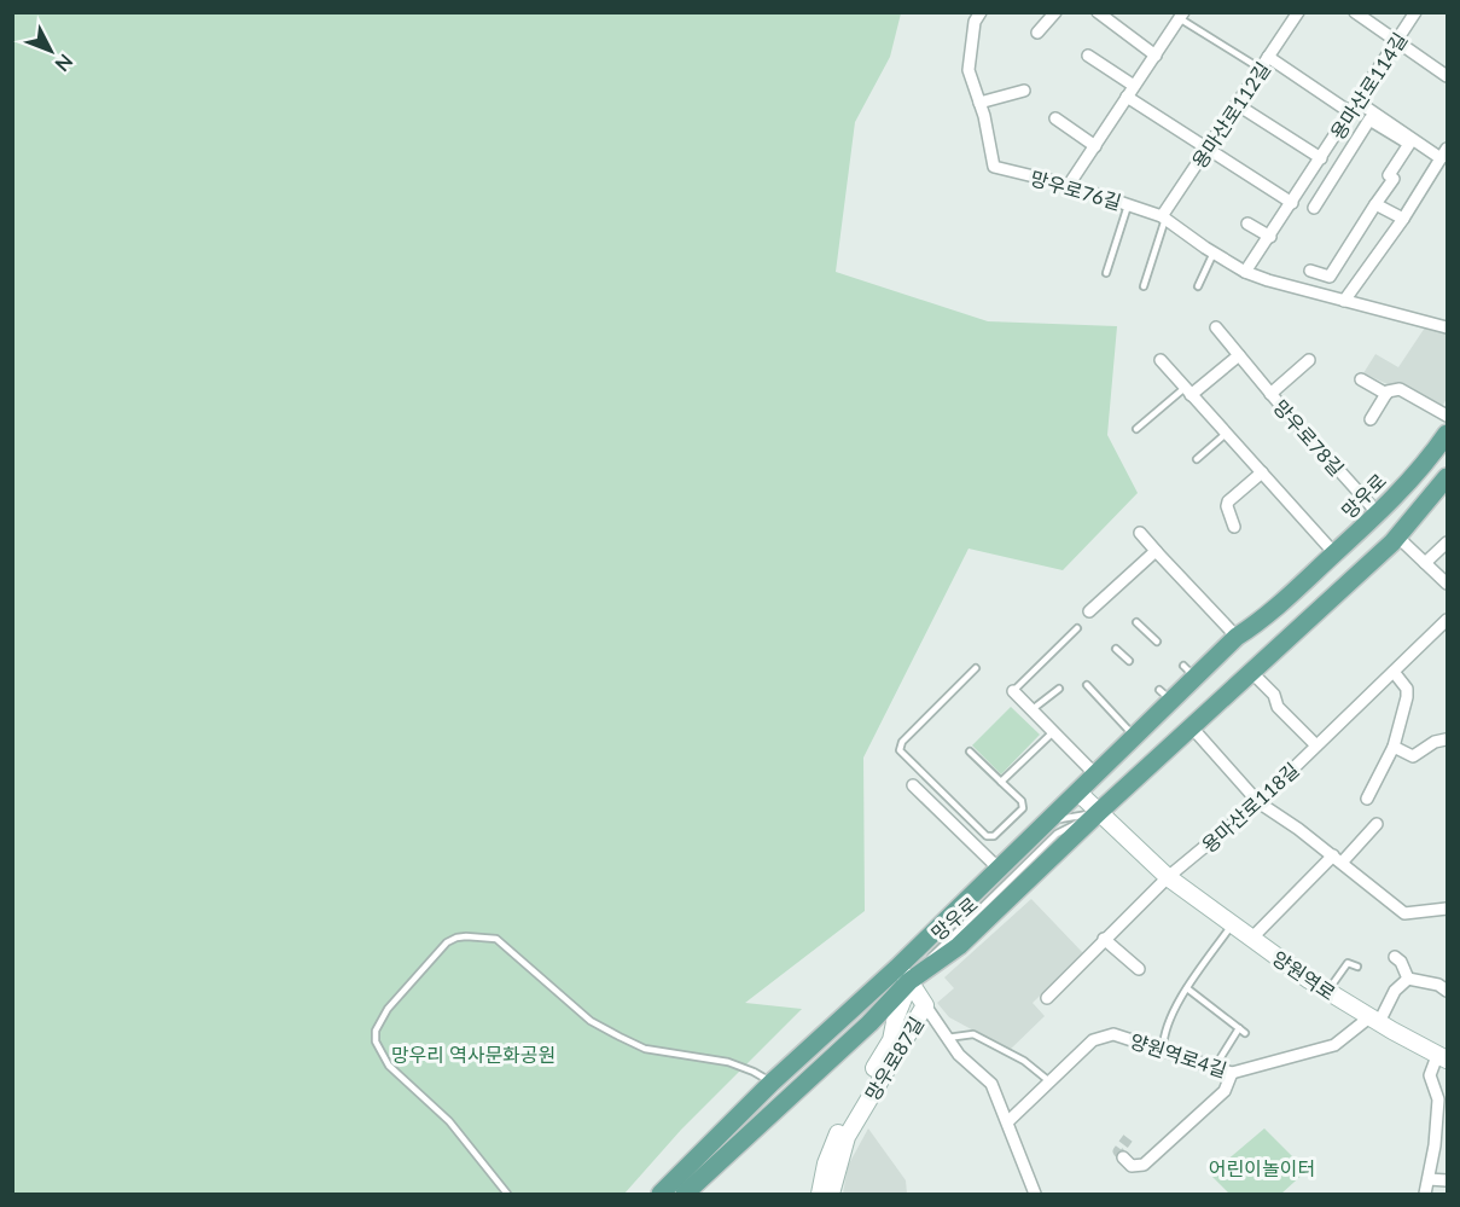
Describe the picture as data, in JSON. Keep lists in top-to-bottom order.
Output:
{
  "streets": {
    "main road": ["망우로"],
    "street": [
      "용마산로114길",
      "용마산로112길",
      "망우로76길",
      "망우로78길",
      "용마산로118길",
      "양원역로",
      "양원역로4길",
      "망우로87길"
    ]
  },
  "crossings": [
    ["용마산로114길", "용마산로112길"],
    ["용마산로114길", "망우로76길"],
    ["용마산로112길", "망우로76길"],
    ["망우로78길", "망우로"],
    ["망우로", "양원역로"],
    ["망우로", "망우로87길"],
    ["용마산로118길", "양원역로"],
    ["양원역로", "양원역로4길"]
  ],
  "parks": ["망우리 역사문화공원", "어린이놀이터"],
  "north": "bottom right"
}
